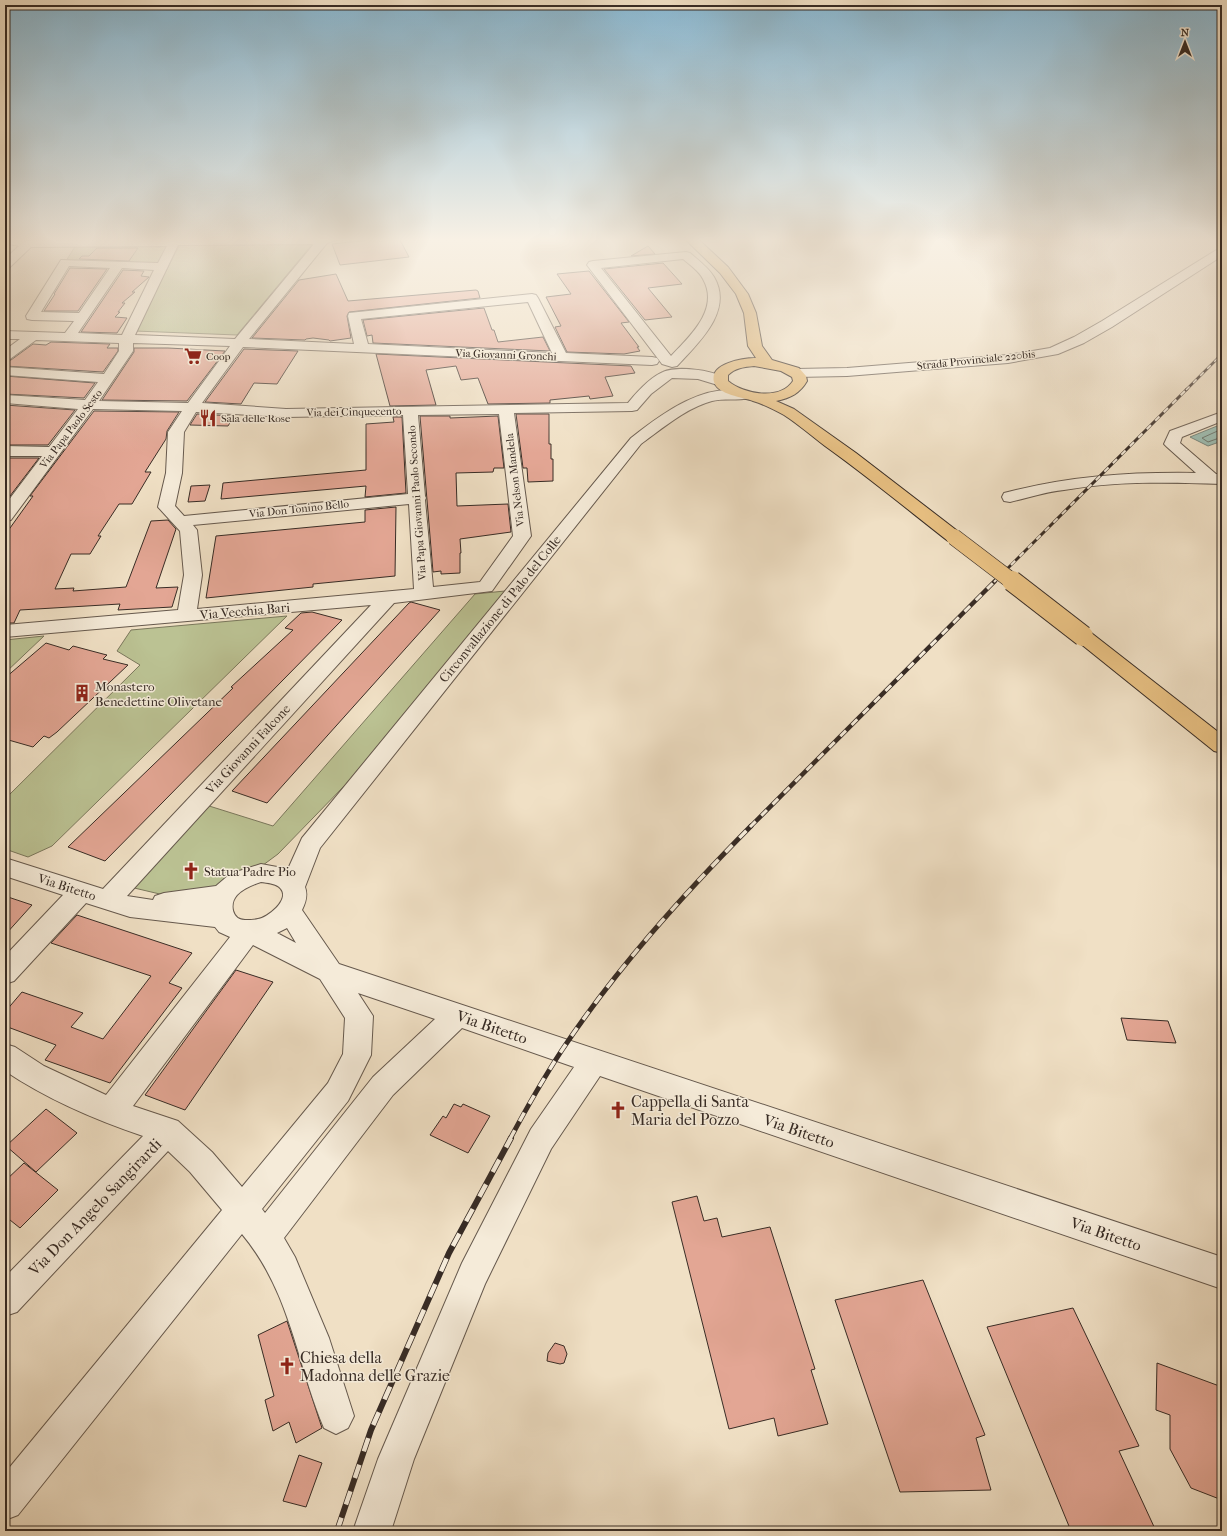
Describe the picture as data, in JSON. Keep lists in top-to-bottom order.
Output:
{
  "streets": {
    "street": [
      "Via Giovanni Gronchi",
      "Strada Provinciale 220bis",
      "Via dei Cinquecento",
      "Via Papa Paolo Sesto",
      "Via Nelson Mandela",
      "Via Papa Giovanni Paolo Secondo",
      "Via Don Tonino Bello",
      "Circonvallazione di Palo del Colle",
      "Via Vecchia Bari",
      "Via Giovanni Falcone",
      "Via Bitetto",
      "Via Don Angelo Sangirardi"
    ]
  },
  "crossings": [
    ["Via Giovanni Gronchi", "Via Papa Paolo Sesto"],
    ["Via dei Cinquecento", "Via Papa Paolo Sesto"],
    ["Via dei Cinquecento", "Via Nelson Mandela"],
    ["Via dei Cinquecento", "Via Papa Giovanni Paolo Secondo"],
    ["Via Nelson Mandela", "Via Vecchia Bari"],
    ["Via Papa Giovanni Paolo Secondo", "Via Don Tonino Bello"],
    ["Via Papa Giovanni Paolo Secondo", "Via Vecchia Bari"],
    ["Via Vecchia Bari", "Via Giovanni Falcone"],
    ["Via Giovanni Falcone", "Via Bitetto"]
  ],
  "places": {
    "supermarket": ["Coop"],
    "restaurant": ["Sala delle Rose"],
    "building": ["Monastero Benedettine Olivetane"],
    "church": ["Statua Padre Pio", "Cappella di Santa Maria del Pozzo", "Chiesa della Madonna delle Grazie"]
  },
  "north": "top"
}
